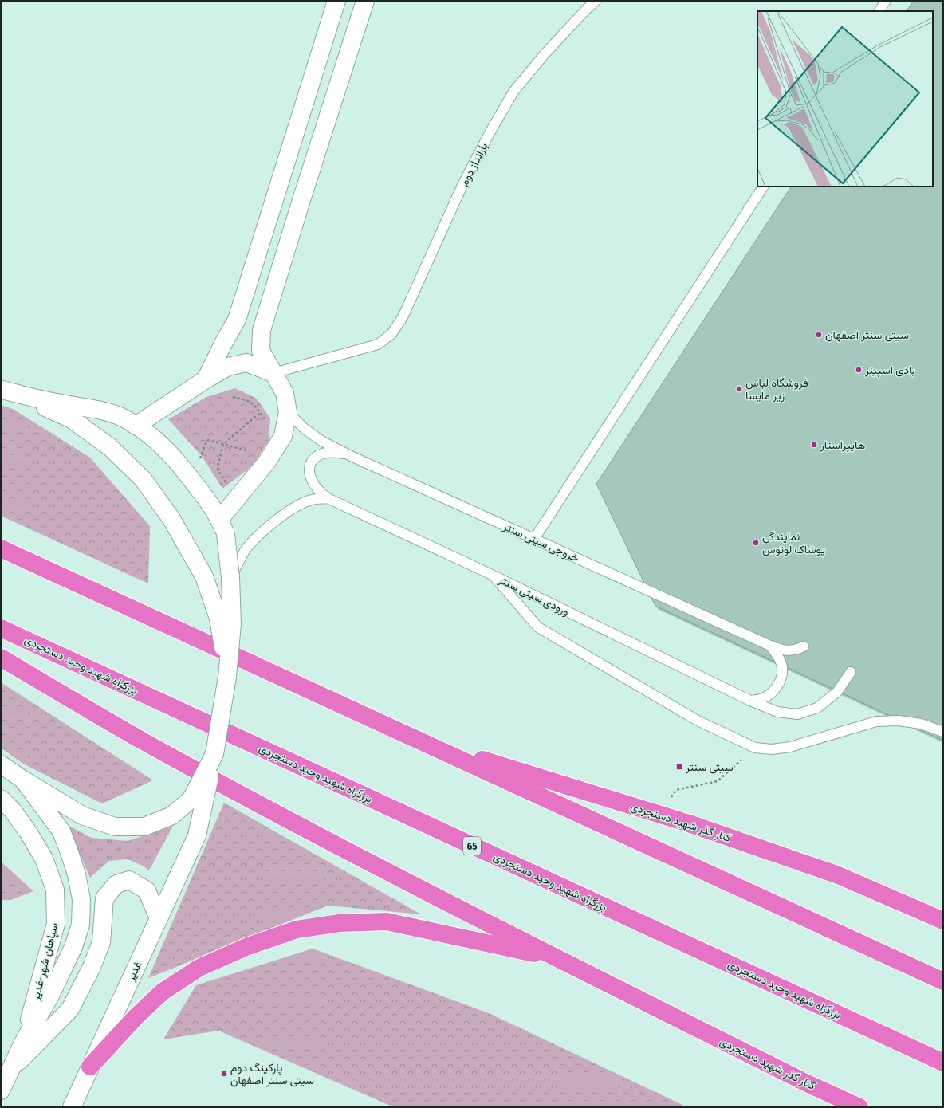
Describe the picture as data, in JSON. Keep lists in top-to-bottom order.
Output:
{
  "streets": {
    "highway": ["بزرگراه شهید وحید دستجردی", "کنار گذر شهید دستجردی", "65"],
    "main road": ["سپاهان شهر-غدیر", "غدیر"],
    "lane": ["بارانداز دوم", "خروجی سیتی سنتر", "ورودی سیتی سنتر"]
  },
  "places": {
    "other": [
      "سیتی سنتر اصفهان",
      "بادی اسپینر",
      "فروشگاه لباس زیر مایسا",
      "هایپراستار",
      "نمایندگی پوشاک لوتوس",
      "پارکینگ دوم سیتی سنتر اصفهان"
    ],
    "transit": ["سیتی سنتر"]
  }
}
